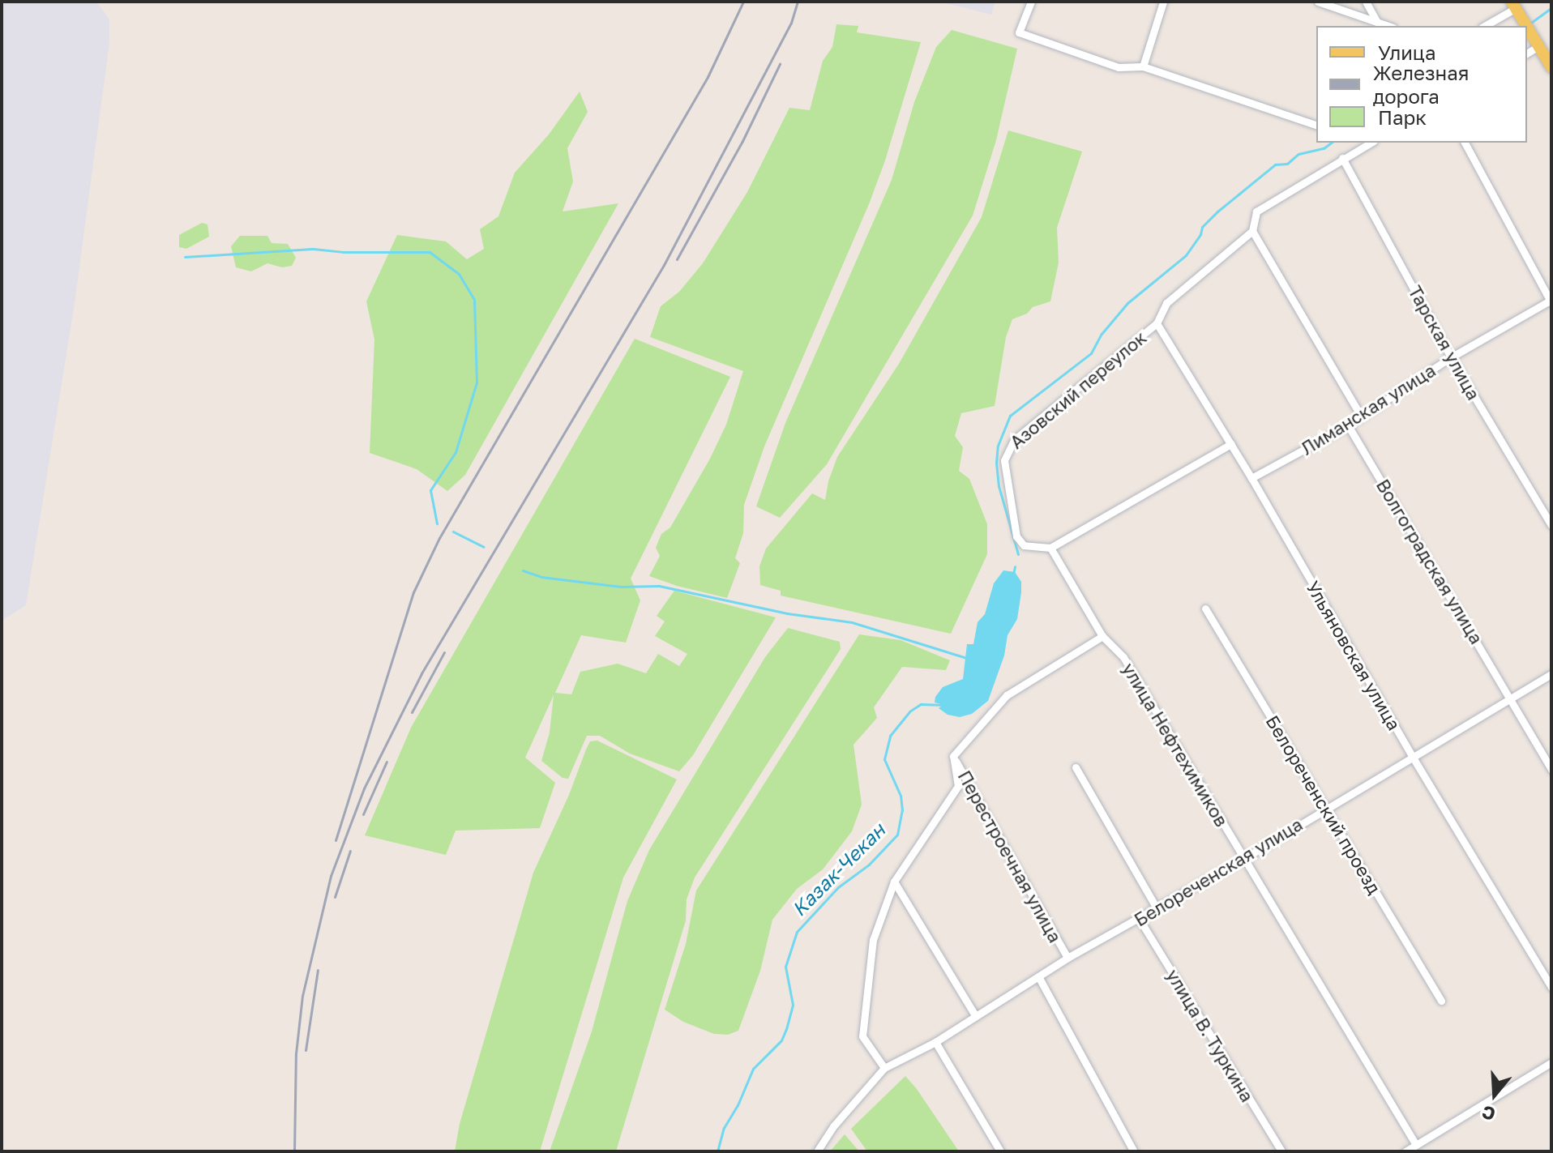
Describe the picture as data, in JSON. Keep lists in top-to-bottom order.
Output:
{
  "streets": {
    "street": [
      "Тарская улица",
      "Азовский переулок",
      "Лиманская улица",
      "Волгоградская улица",
      "Ульяновская улица",
      "улица Нефтехимиков",
      "Белореченский проезд",
      "Перестроечная улица",
      "Белореченская улица",
      "улица В. Туркина"
    ]
  },
  "crossings": [
    ["Тарская улица", "Лиманская улица"],
    ["Азовский переулок", "Ульяновская улица"],
    ["Азовский переулок", "улица Нефтехимиков"],
    ["Лиманская улица", "Волгоградская улица"],
    ["Лиманская улица", "Ульяновская улица"],
    ["Волгоградская улица", "Белореченская улица"],
    ["Ульяновская улица", "Белореченская улица"],
    ["улица Нефтехимиков", "Белореченская улица"],
    ["Белореченский проезд", "Белореченская улица"],
    ["Перестроечная улица", "Белореченская улица"],
    ["Белореченская улица", "улица В. Туркина"]
  ],
  "water": ["Казак-Чекан"],
  "legend": ["Улица", "Железная дорога", "Парк"],
  "north": "bottom"
}
